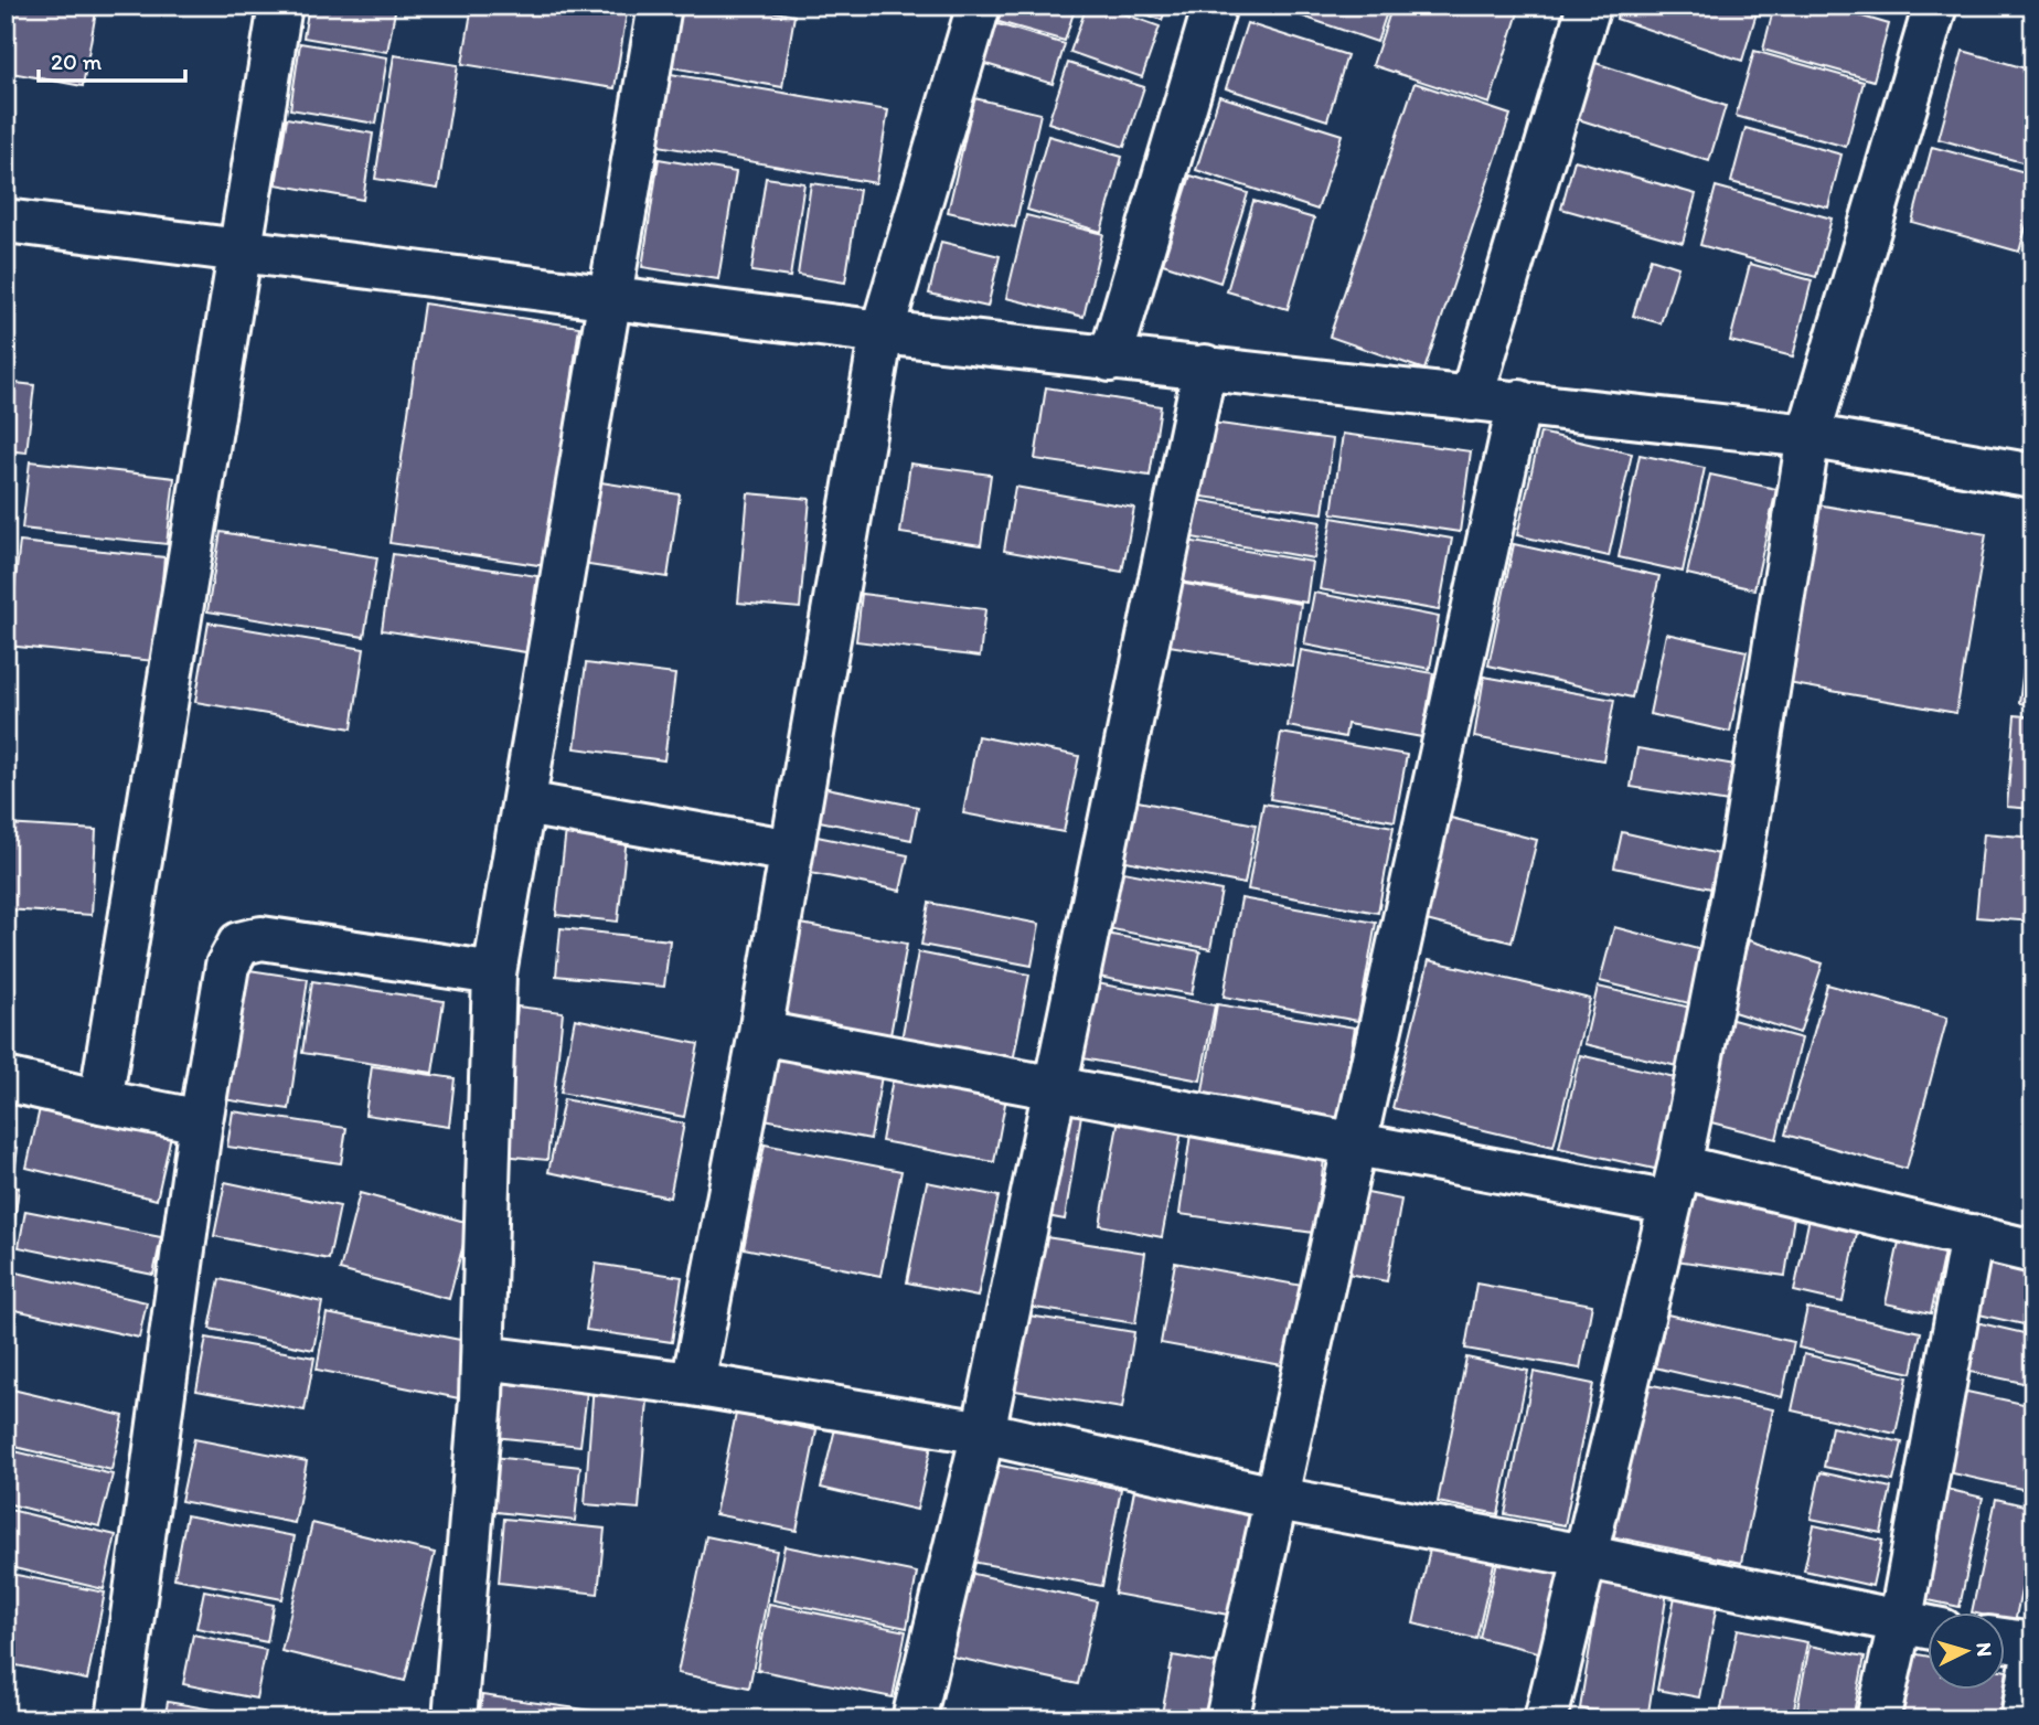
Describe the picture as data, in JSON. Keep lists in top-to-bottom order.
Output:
{
  "scale_bar": "20 m",
  "north": "right"
}
